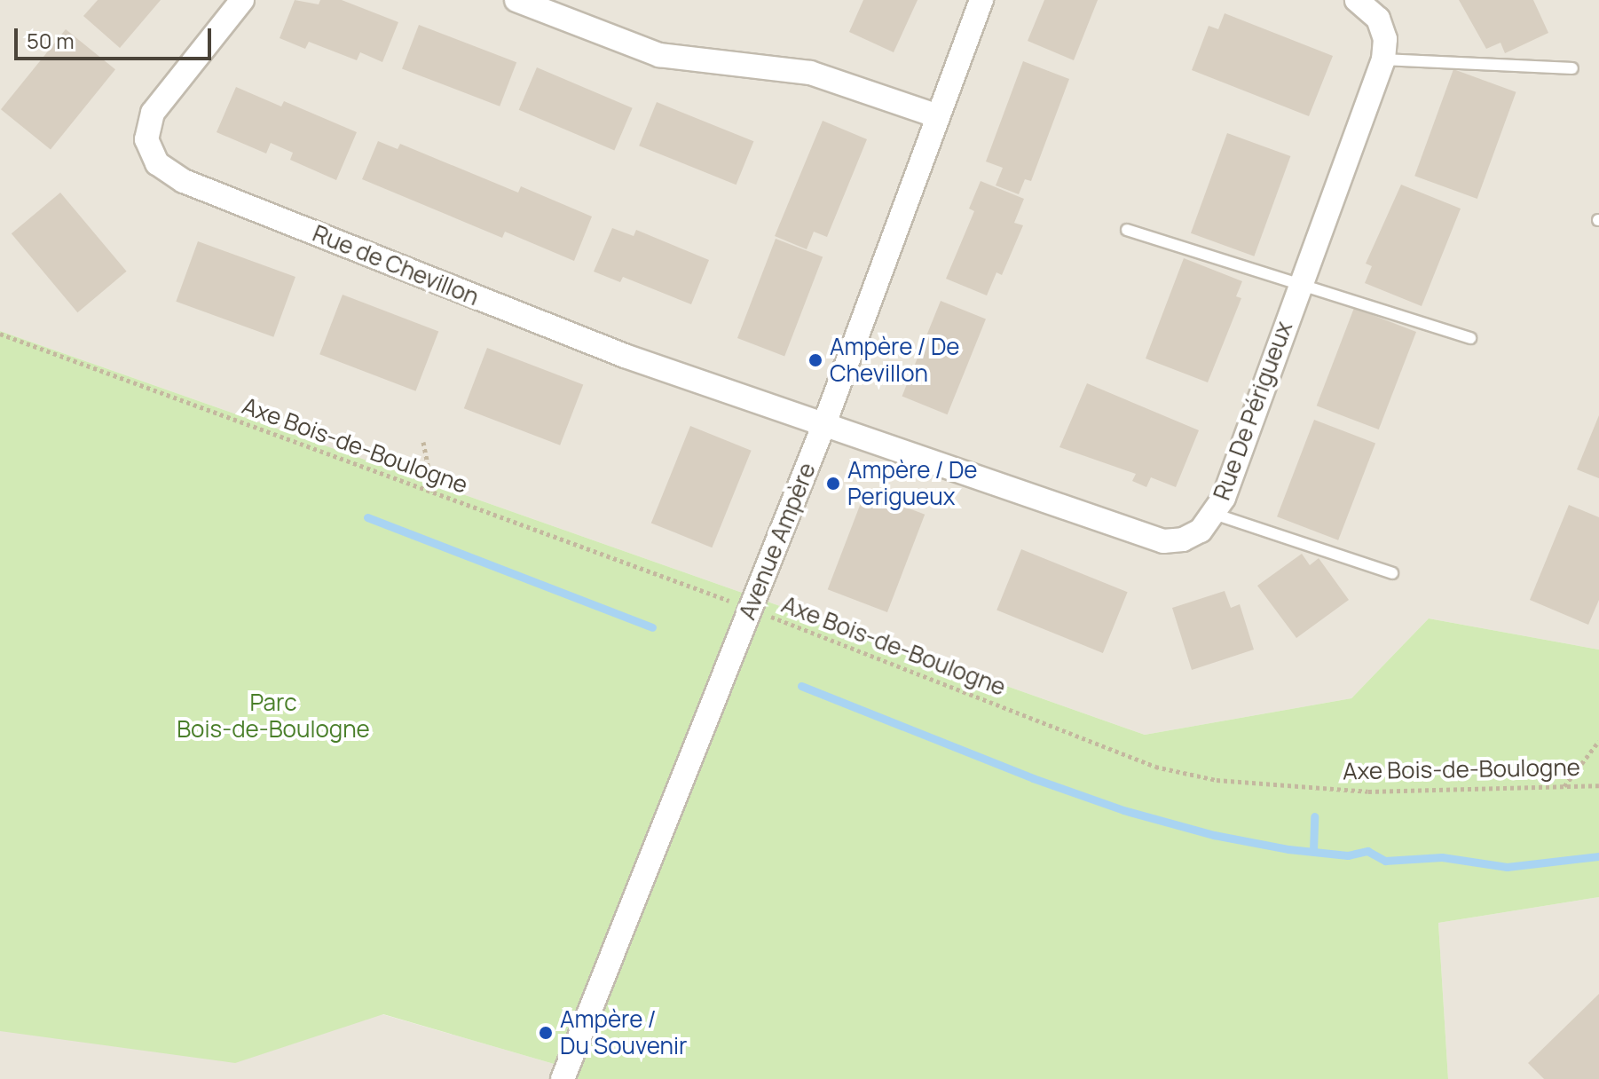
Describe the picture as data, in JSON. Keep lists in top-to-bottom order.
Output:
{
  "streets": {
    "street": ["Rue de Chevillon", "Rue De Périgueux", "Avenue Ampère"],
    "path": ["Axe Bois-de-Boulogne"]
  },
  "crossings": [
    ["Rue de Chevillon", "Rue De Périgueux"],
    ["Rue de Chevillon", "Avenue Ampère"],
    ["Rue De Périgueux", "Avenue Ampère"],
    ["Axe Bois-de-Boulogne", "Avenue Ampère"]
  ],
  "parks": ["Parc Bois-de-Boulogne"],
  "places": ["Ampère / De Chevillon", "Ampère / De Perigueux", "Ampère / Du Souvenir"],
  "scale_bar": "50 m"
}
